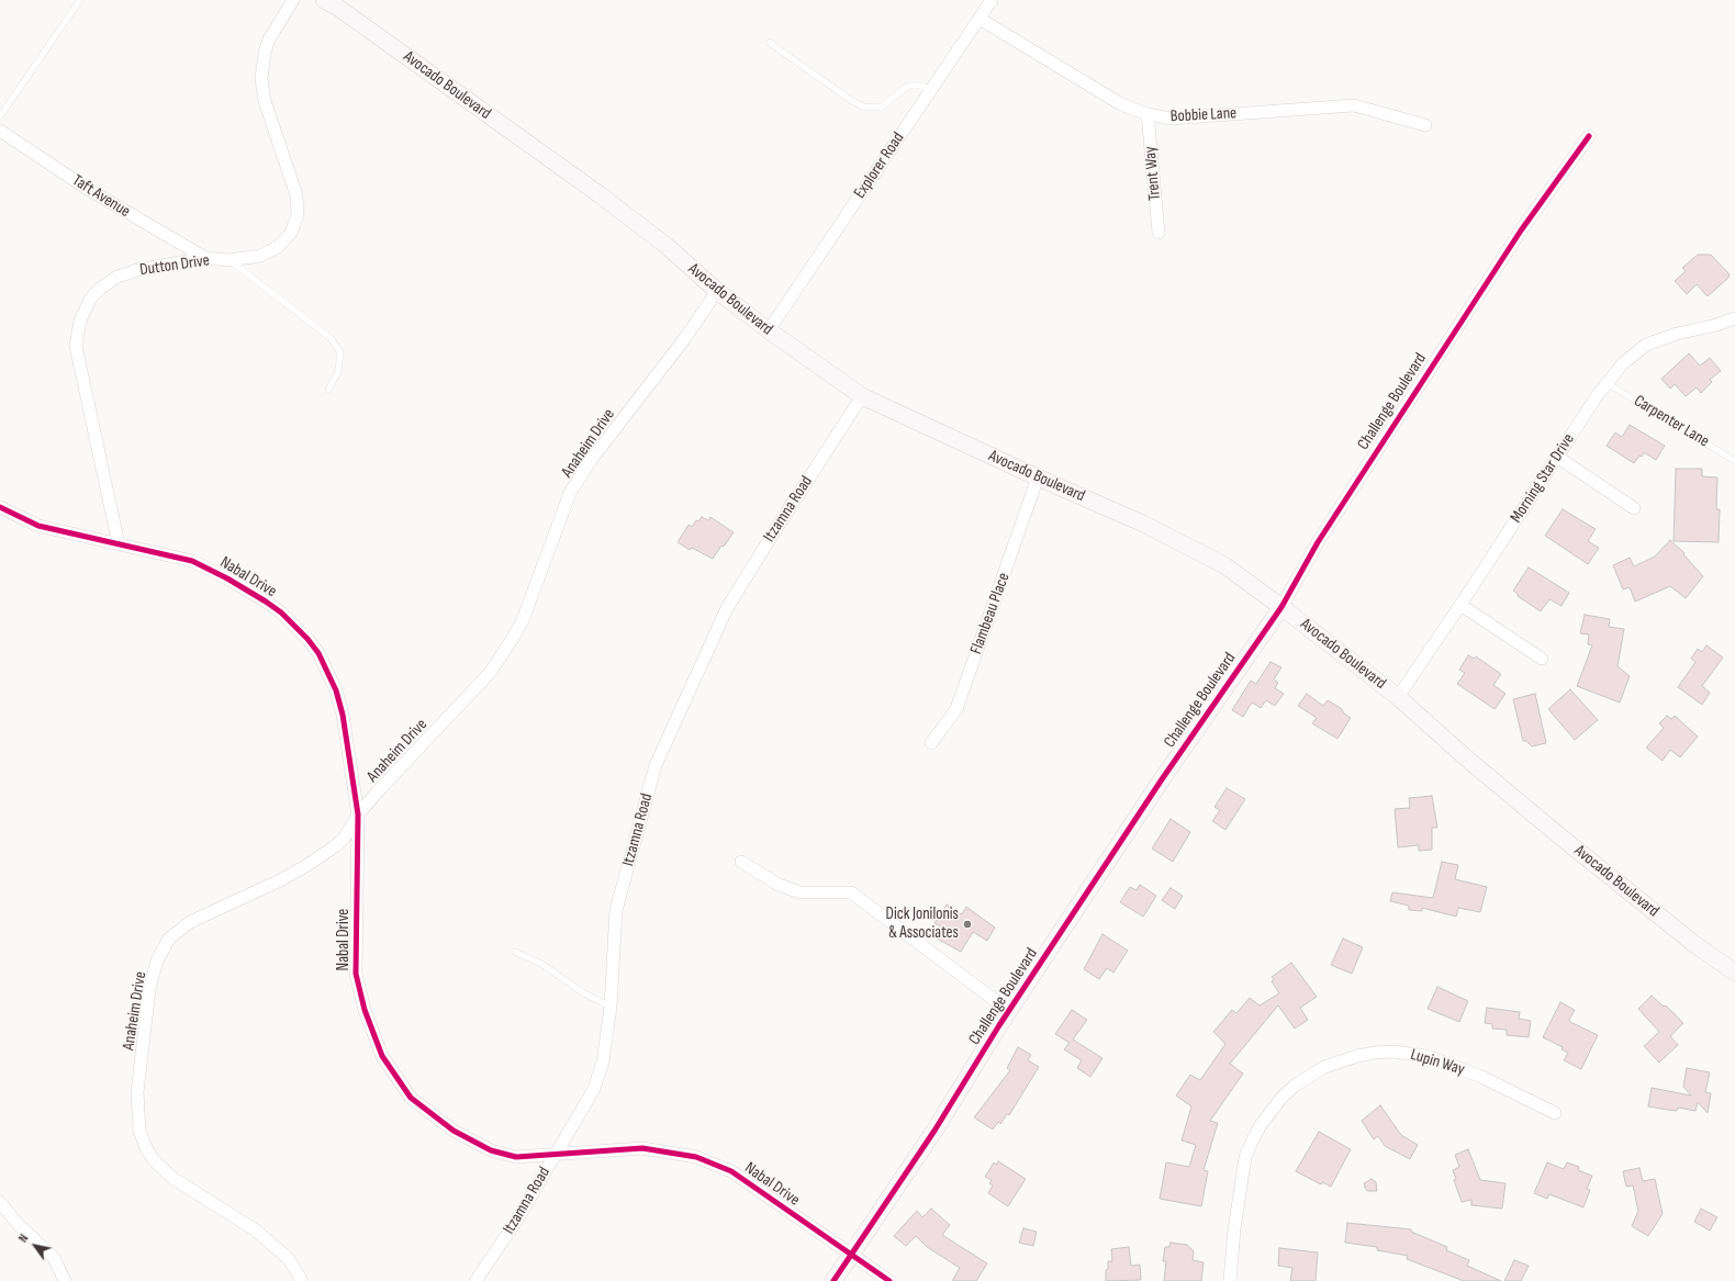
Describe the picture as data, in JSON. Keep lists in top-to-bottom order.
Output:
{
  "streets": {
    "main road": ["Avocado Boulevard", "Challenge Boulevard"],
    "street": [
      "Bobbie Lane",
      "Explorer Road",
      "Trent Way",
      "Taft Avenue",
      "Dutton Drive",
      "Anaheim Drive",
      "Morning Star Drive",
      "Itzamna Road",
      "Nabal Drive",
      "Flambeau Place",
      "Lupin Way"
    ],
    "lane": ["Carpenter Lane"]
  },
  "crossings": [
    ["Avocado Boulevard", "Explorer Road"],
    ["Avocado Boulevard", "Challenge Boulevard"],
    ["Avocado Boulevard", "Anaheim Drive"],
    ["Avocado Boulevard", "Morning Star Drive"],
    ["Avocado Boulevard", "Itzamna Road"],
    ["Avocado Boulevard", "Flambeau Place"],
    ["Bobbie Lane", "Explorer Road"],
    ["Bobbie Lane", "Trent Way"],
    ["Taft Avenue", "Dutton Drive"],
    ["Dutton Drive", "Nabal Drive"],
    ["Challenge Boulevard", "Nabal Drive"],
    ["Carpenter Lane", "Morning Star Drive"],
    ["Anaheim Drive", "Nabal Drive"],
    ["Itzamna Road", "Nabal Drive"]
  ],
  "places": ["Dick Jonilonis & Associates"],
  "north": "top left"
}
